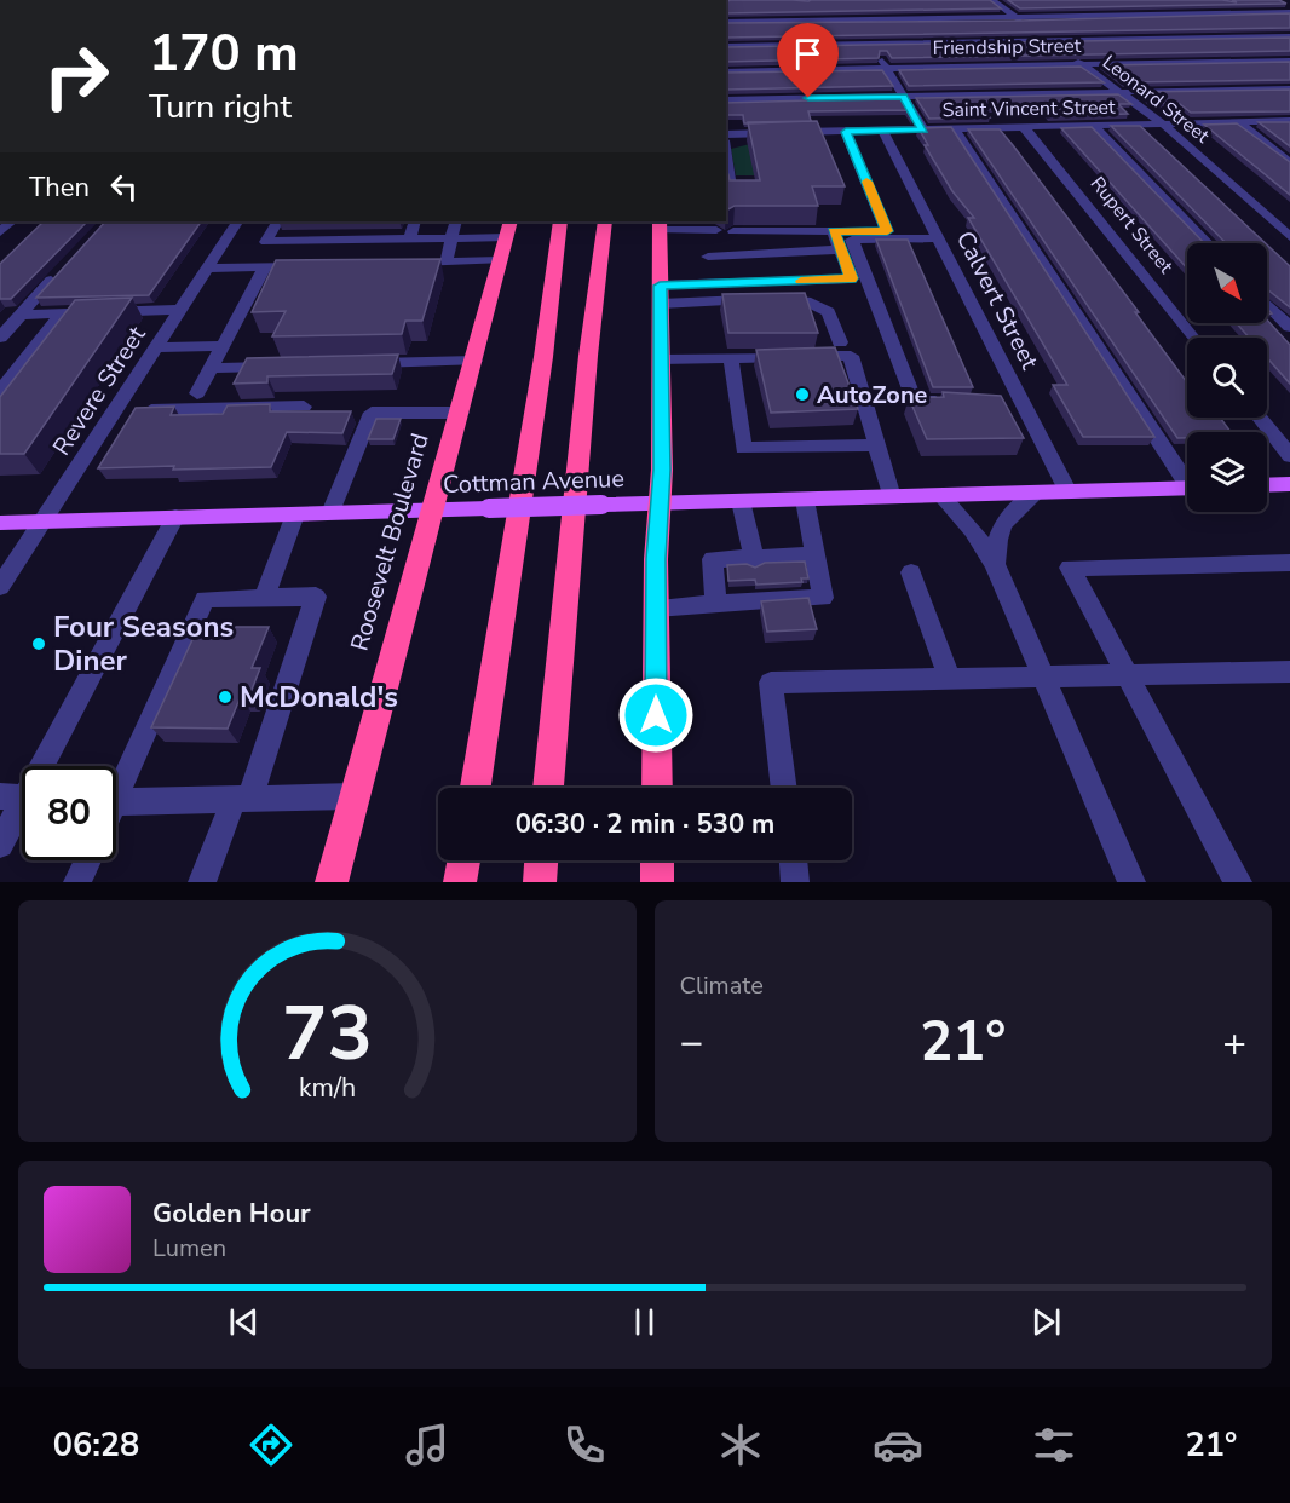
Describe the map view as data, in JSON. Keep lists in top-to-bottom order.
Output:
{
  "streets": {
    "highway": ["Roosevelt Boulevard"],
    "main road": ["Cottman Avenue"],
    "street": [
      "Friendship Street",
      "Leonard Street",
      "Saint Vincent Street",
      "Rupert Street",
      "Calvert Street",
      "Revere Street"
    ]
  },
  "crossings": [
    ["Friendship Street", "Leonard Street"],
    ["Leonard Street", "Saint Vincent Street"],
    ["Saint Vincent Street", "Rupert Street"],
    ["Saint Vincent Street", "Calvert Street"],
    ["Calvert Street", "Cottman Avenue"],
    ["Revere Street", "Cottman Avenue"],
    ["Cottman Avenue", "Roosevelt Boulevard"]
  ],
  "places": ["AutoZone", "Four Seasons Diner", "McDonald's"],
  "north": "bottom right",
  "page": {
    "turn": ["170 m", "Turn right"],
    "then": "Then",
    "limit": "80",
    "trip": "06:30 · 2 min · 530 m",
    "tile": "Climate",
    "heat": ["−", "21°", "+"],
    "song": ["Golden Hour", "Lumen"],
    "tabs": ["06:28", "21°"],
    "gauge": ["73", "km/h"]
  }
}
